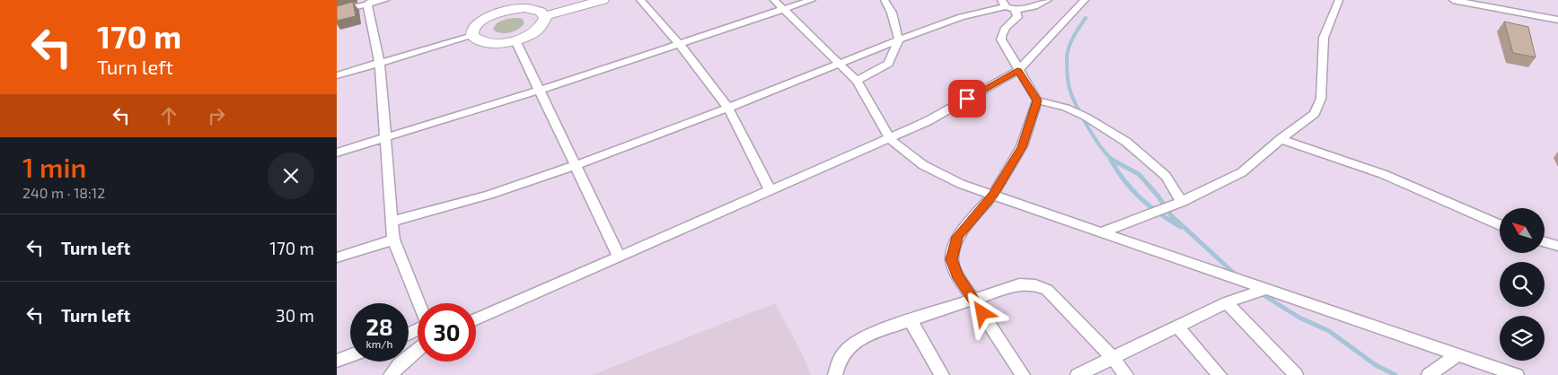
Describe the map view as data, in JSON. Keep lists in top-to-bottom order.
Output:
{
  "north": "top left",
  "page": {
    "turn": ["170 m", "Turn left"],
    "heading": ["1 min", "240 m · 18:12"],
    "list": [
      {
        "name": "Turn left",
        "value": "170 m"
      },
      {
        "name": "Turn left",
        "value": "30 m"
      }
    ],
    "speed": "28 km/h",
    "limit": "30"
  }
}
